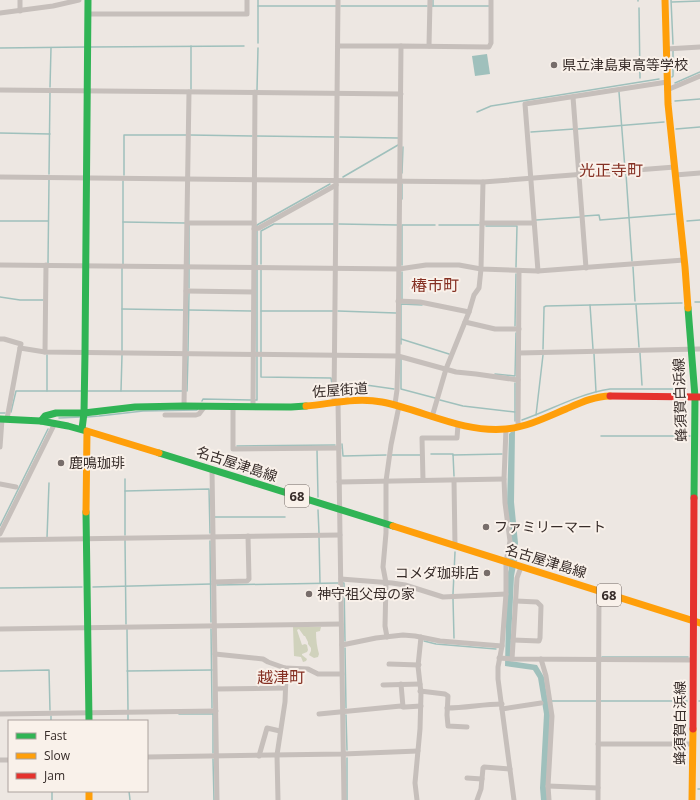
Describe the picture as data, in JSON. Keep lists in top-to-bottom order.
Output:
{
  "streets": {
    "main road": [
      "佐屋街道",
      "蜂須賀白浜線",
      "名古屋津島線",
      "68"
    ]
  },
  "crossings": [
    ["佐屋街道", "蜂須賀白浜線"],
    ["佐屋街道", "名古屋津島線"],
    ["蜂須賀白浜線", "名古屋津島線"]
  ],
  "districts": ["光正寺町", "椿市町", "越津町"],
  "places": [
    "県立津島東高等学校",
    "鹿鳴珈琲",
    "ファミリーマート",
    "コメダ珈琲店",
    "神守祖父母の家"
  ],
  "legend": ["Fast", "Slow", "Jam"]
}
